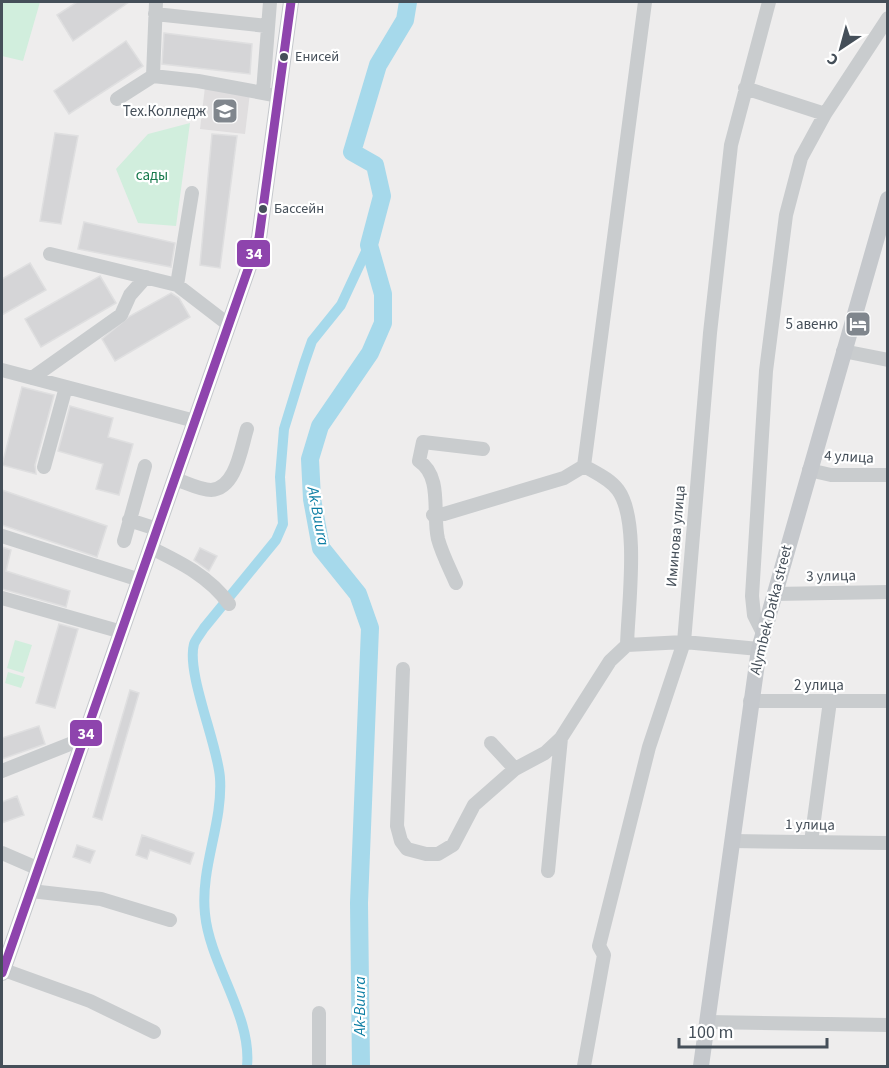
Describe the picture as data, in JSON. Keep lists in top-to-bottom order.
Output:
{
  "streets": {
    "main road": ["Alymbek Datka street"],
    "street": [
      "4 улица",
      "Иминова улица",
      "3 улица",
      "2 улица",
      "1 улица"
    ]
  },
  "crossings": [
    ["4 улица", "Alymbek Datka street"],
    ["3 улица", "Alymbek Datka street"],
    ["Alymbek Datka street", "2 улица"],
    ["Alymbek Datka street", "1 улица"]
  ],
  "water": ["Ak-Buura"],
  "parks": ["сады"],
  "places": {
    "other": ["Енисей", "Бассейн"],
    "school or university": ["Тех.Колледж"],
    "hotel": ["5 авеню"]
  },
  "lines": ["transit line 34"],
  "scale_bar": "100 m",
  "north": "bottom left"
}
